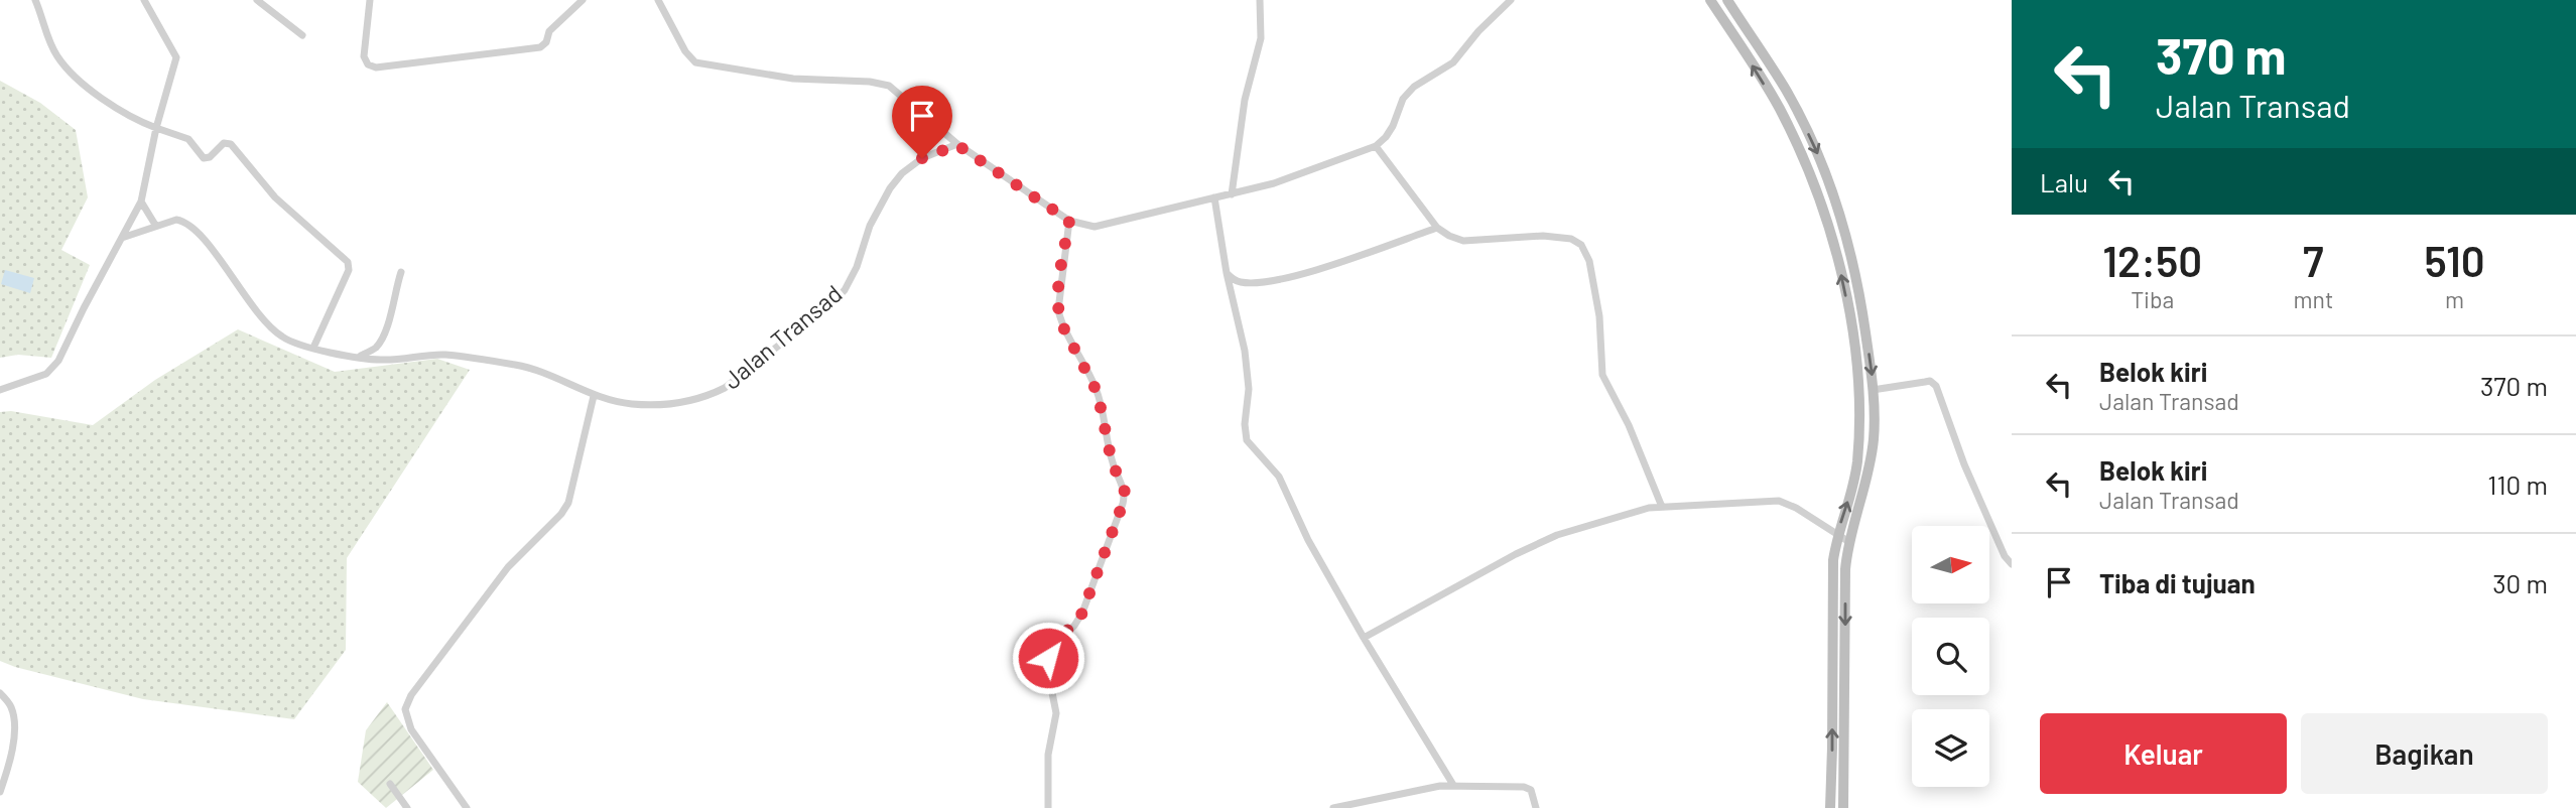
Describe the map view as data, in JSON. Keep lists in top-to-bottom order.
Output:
{
  "streets": {
    "street": ["Jalan Transad"]
  },
  "north": "right",
  "page": {
    "turn": ["370 m", "Jalan Transad"],
    "then": "Lalu",
    "eta": [
      "12:50",
      "Tiba",
      "7",
      "mnt",
      "510",
      "m"
    ],
    "list": [
      {
        "name": "Belok kiri",
        "note": "Jalan Transad",
        "value": "370 m"
      },
      {
        "name": "Belok kiri",
        "note": "Jalan Transad",
        "value": "110 m"
      },
      {
        "name": "Tiba di tujuan",
        "value": "30 m"
      }
    ],
    "buttons": ["Keluar", "Bagikan"]
  }
}
